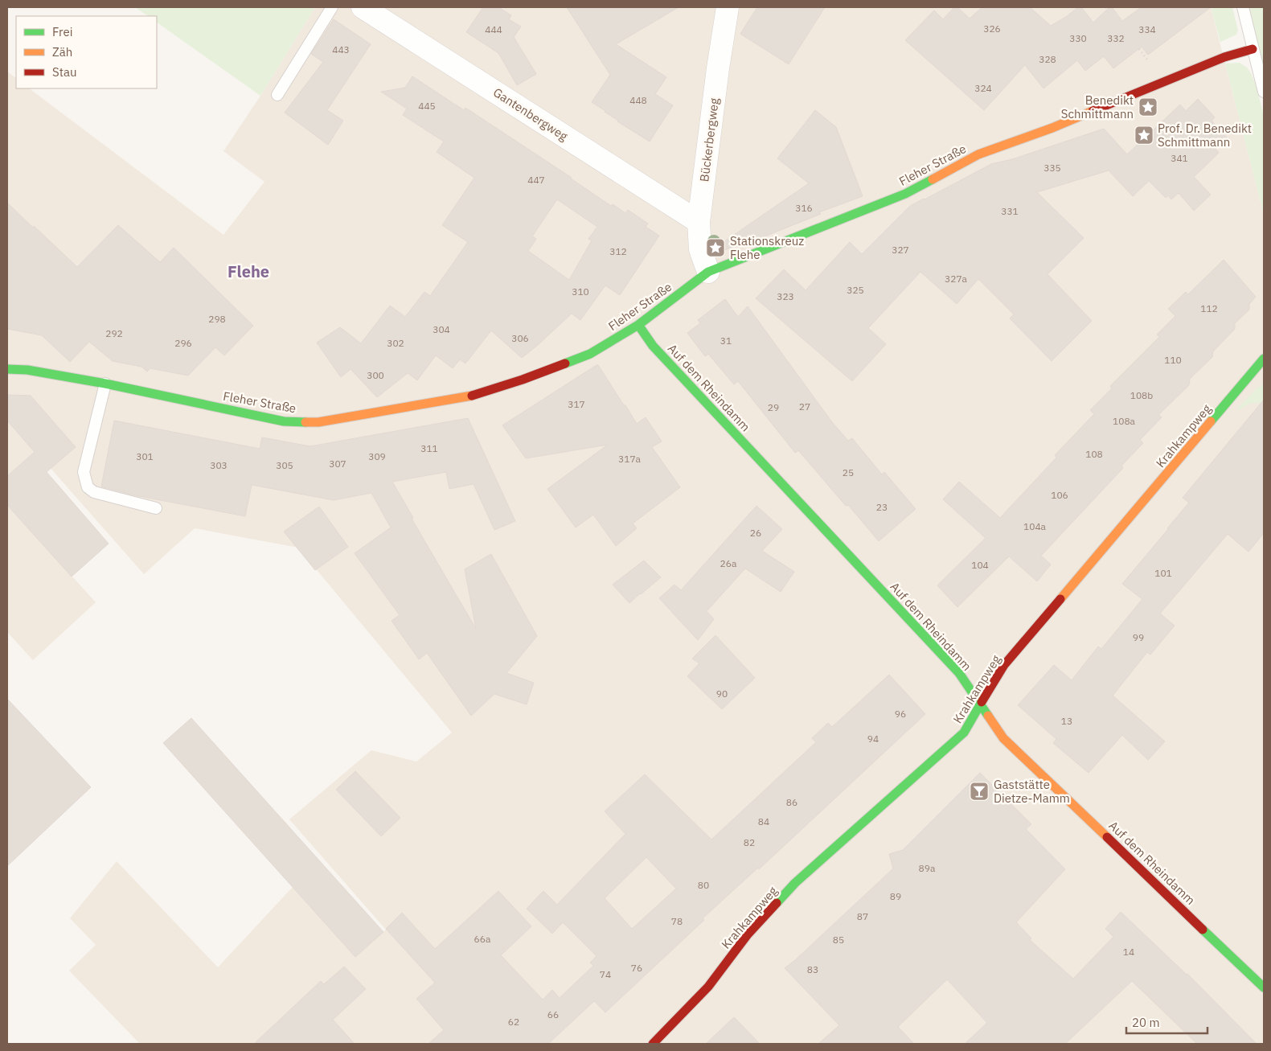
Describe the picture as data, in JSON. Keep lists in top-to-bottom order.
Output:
{
  "streets": {
    "street": [
      "Gantenbergweg",
      "Bückerbergweg",
      "Fleher Straße",
      "Auf dem Rheindamm",
      "Krahkampweg"
    ]
  },
  "crossings": [
    ["Gantenbergweg", "Bückerbergweg"],
    ["Bückerbergweg", "Fleher Straße"],
    ["Fleher Straße", "Auf dem Rheindamm"],
    ["Auf dem Rheindamm", "Krahkampweg"]
  ],
  "districts": ["Flehe"],
  "places": {
    "place": ["Benedikt Schmittmann", "Prof. Dr. Benedikt Schmittmann", "Stationskreuz Flehe"],
    "bar": ["Gaststätte Dietze-Mamm"]
  },
  "house_numbers": [
    "326",
    "444",
    "334",
    "330",
    "332",
    "443",
    "328",
    "324",
    "448",
    "445",
    "341",
    "335",
    "447",
    "316",
    "331",
    "327",
    "312",
    "327a",
    "325",
    "310",
    "323",
    "112",
    "298",
    "304",
    "292",
    "306",
    "31",
    "296",
    "302",
    "110",
    "300",
    "108b",
    "317",
    "27",
    "29",
    "108a",
    "311",
    "108",
    "301",
    "309",
    "317a",
    "307",
    "303",
    "305",
    "25",
    "106",
    "23",
    "104a",
    "26",
    "26a",
    "104",
    "101",
    "99",
    "90",
    "96",
    "13",
    "94",
    "86",
    "84",
    "82",
    "89a",
    "80",
    "89",
    "87",
    "78",
    "66a",
    "85",
    "14",
    "76",
    "83",
    "74",
    "66",
    "62"
  ],
  "legend": ["Frei", "Zäh", "Stau"],
  "scale_bar": "20 m"
}
